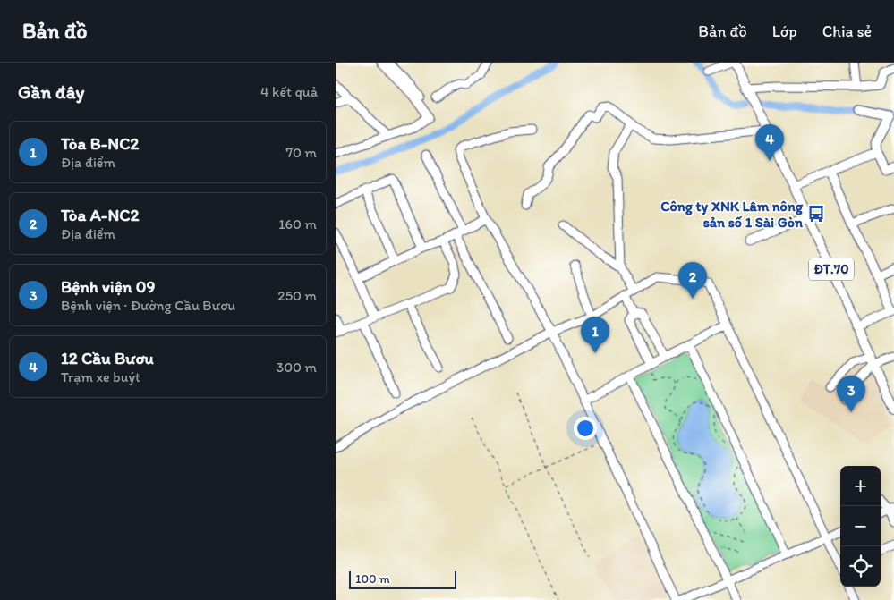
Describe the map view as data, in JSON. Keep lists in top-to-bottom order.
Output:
{
  "streets": {
    "main road": ["ĐT.70"]
  },
  "places": {
    "bus stop": ["Công ty XNK Lâm nông sản số 1 Sài Gòn"]
  },
  "scale_bar": "100 m",
  "page": {
    "header": "Bản đồ",
    "nav": ["Bản đồ", "Lớp", "Chia sẻ"],
    "heading": ["Gần đây", "4 kết quả"],
    "list": [
      {
        "mark": "1",
        "name": "Tòa B-NC2",
        "note": "Địa điểm",
        "value": "70 m"
      },
      {
        "mark": "2",
        "name": "Tòa A-NC2",
        "note": "Địa điểm",
        "value": "160 m"
      },
      {
        "mark": "3",
        "name": "Bệnh viện 09",
        "note": "Bệnh viện · Đường Cầu Bươu",
        "value": "250 m"
      },
      {
        "mark": "4",
        "name": "12 Cầu Bươu",
        "note": "Trạm xe buýt",
        "value": "300 m"
      }
    ],
    "pins": [
      "4",
      "2",
      "1",
      "3"
    ],
    "map_buttons": ["+", "−"],
    "scale": "100 m"
  }
}
